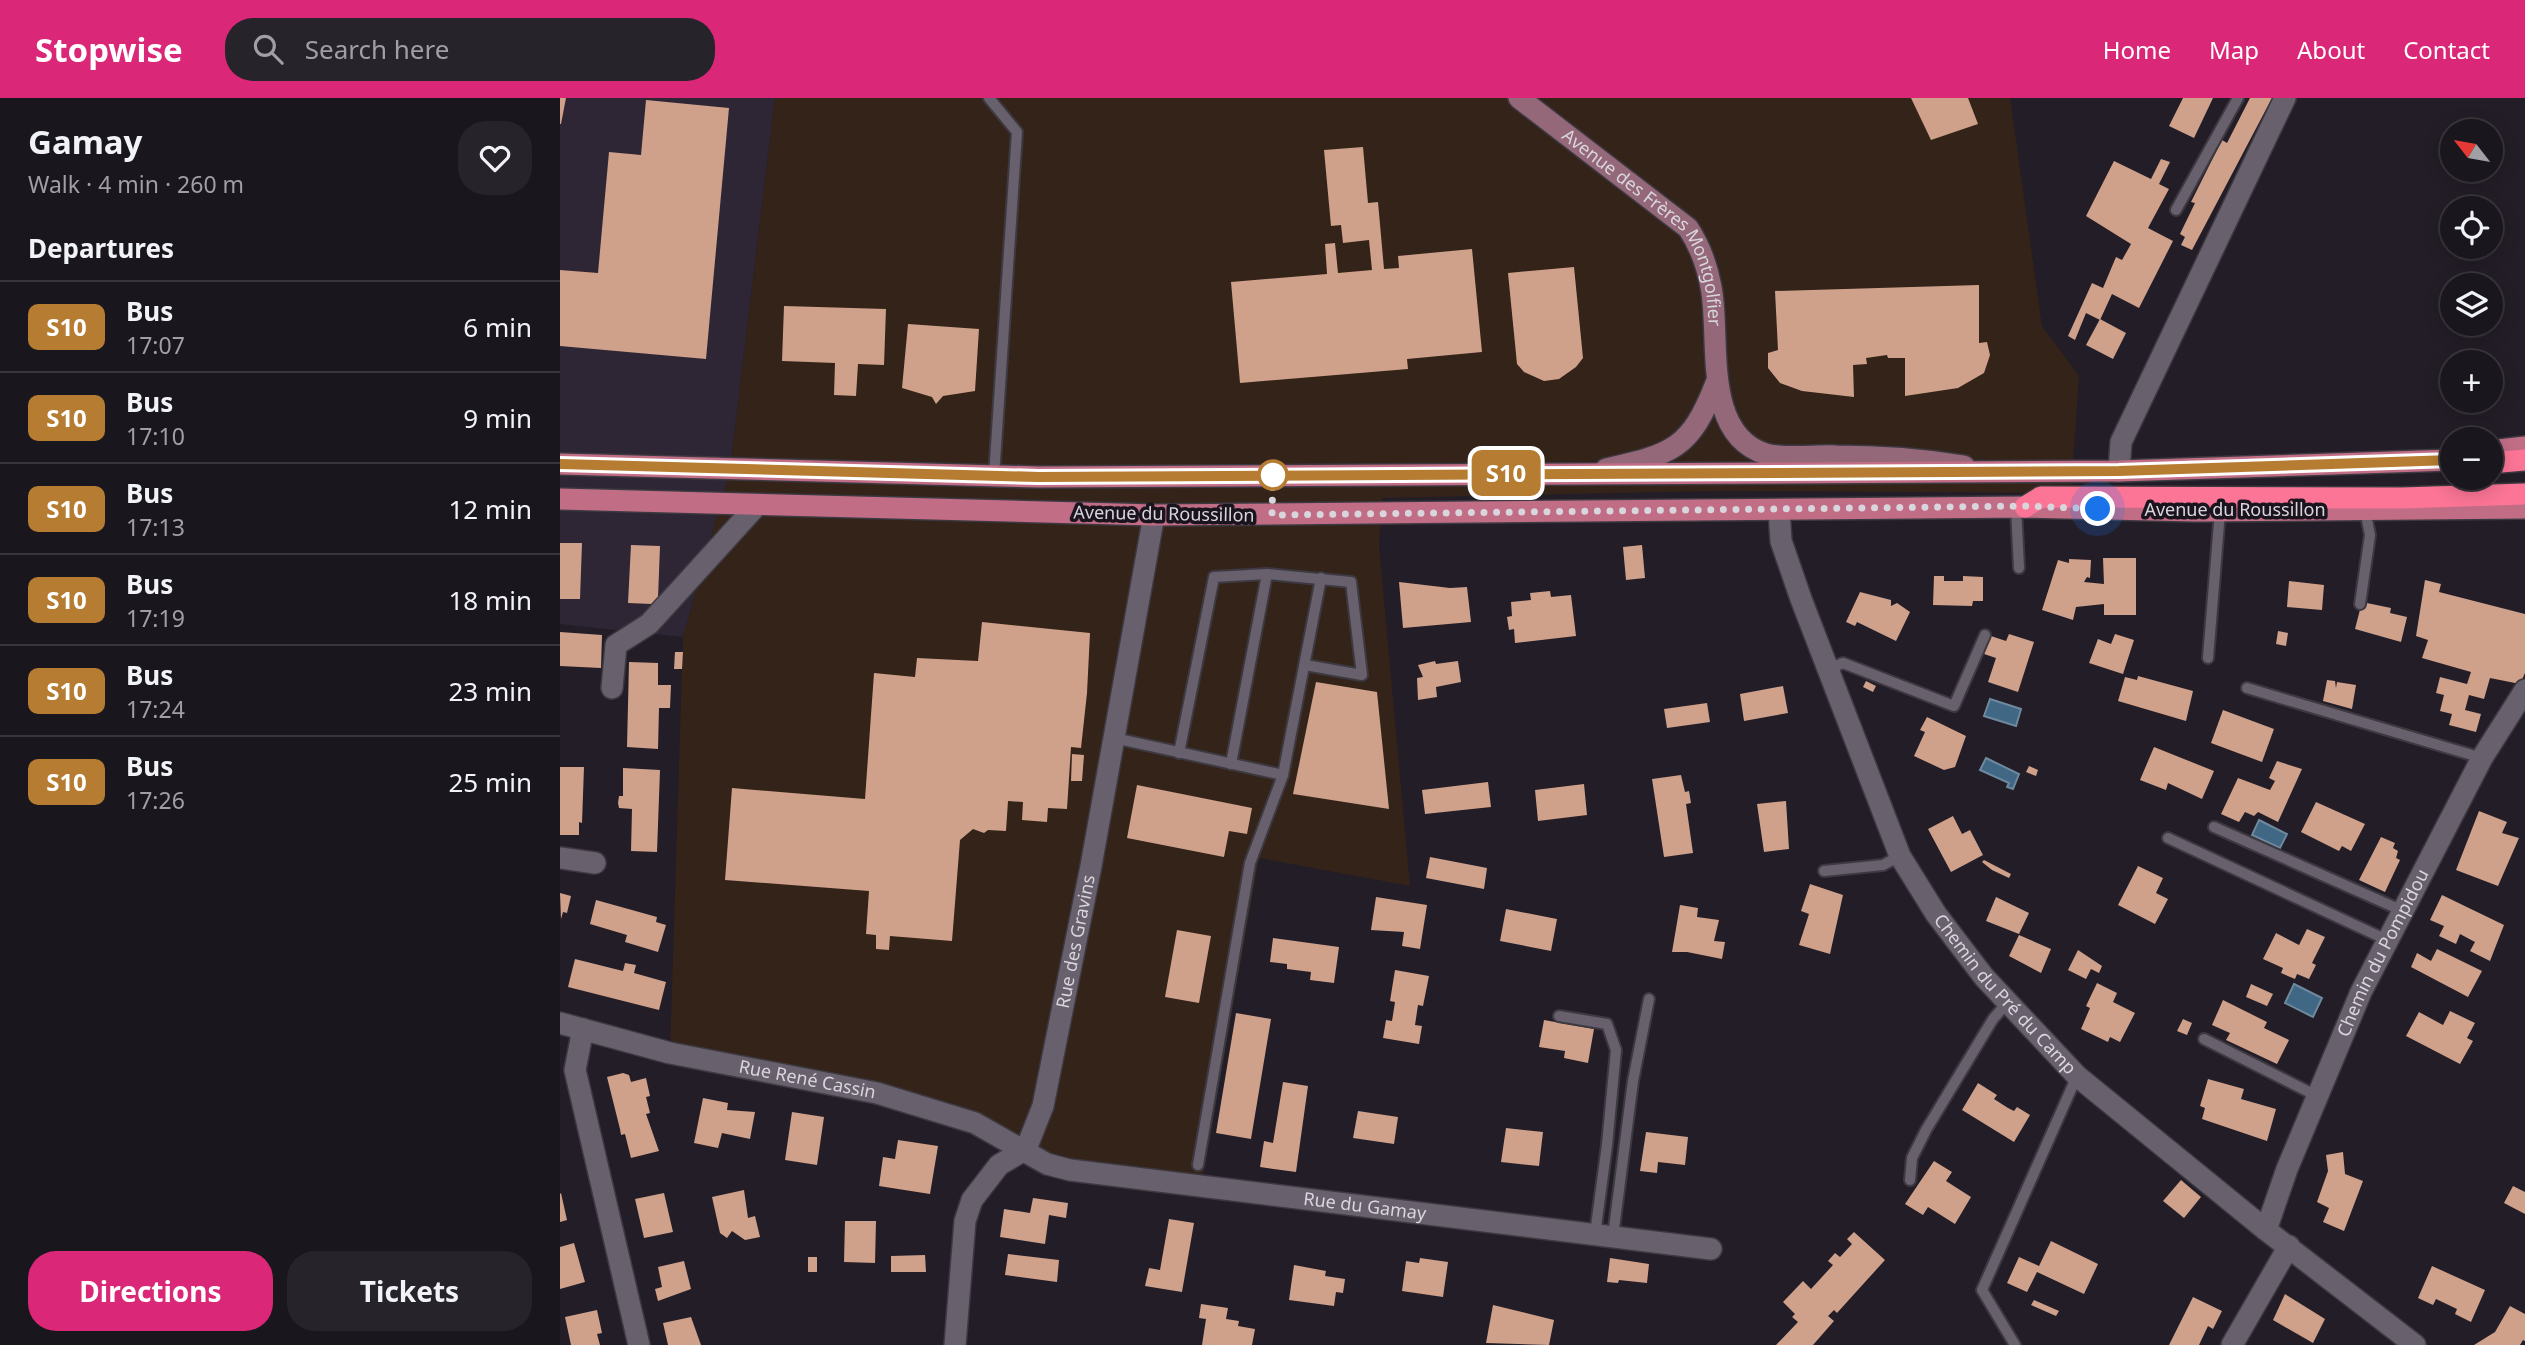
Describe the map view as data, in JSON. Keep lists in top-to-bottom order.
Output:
{
  "streets": {
    "main road": ["Avenue du Roussillon"],
    "street": [
      "Avenue des Frères Montgolfier",
      "Rue des Gravins",
      "Chemin du Pompidou",
      "Chemin du Pré du Camp",
      "Rue René Cassin",
      "Rue du Gamay"
    ]
  },
  "crossings": [
    ["Avenue du Roussillon", "Rue des Gravins"],
    ["Avenue du Roussillon", "Chemin du Pré du Camp"],
    ["Rue des Gravins", "Rue René Cassin"],
    ["Rue des Gravins", "Rue du Gamay"],
    ["Chemin du Pompidou", "Chemin du Pré du Camp"],
    ["Rue René Cassin", "Rue du Gamay"]
  ],
  "lines": ["bus line S10"],
  "north": "top left",
  "page": {
    "header": "Stopwise",
    "search": "Search here",
    "nav": [
      "Home",
      "Map",
      "About",
      "Contact"
    ],
    "heading": [
      ["Gamay", "Walk · 4 min · 260 m"],
      "Departures"
    ],
    "on_map": "S10",
    "map_buttons": ["+", "−"],
    "list": [
      {
        "mark": "S10",
        "name": "Bus",
        "note": "17:07",
        "value": "6 min"
      },
      {
        "mark": "S10",
        "name": "Bus",
        "note": "17:10",
        "value": "9 min"
      },
      {
        "mark": "S10",
        "name": "Bus",
        "note": "17:13",
        "value": "12 min"
      },
      {
        "mark": "S10",
        "name": "Bus",
        "note": "17:19",
        "value": "18 min"
      },
      {
        "mark": "S10",
        "name": "Bus",
        "note": "17:24",
        "value": "23 min"
      },
      {
        "mark": "S10",
        "name": "Bus",
        "note": "17:26",
        "value": "25 min"
      }
    ],
    "buttons": ["Directions", "Tickets"]
  }
}
